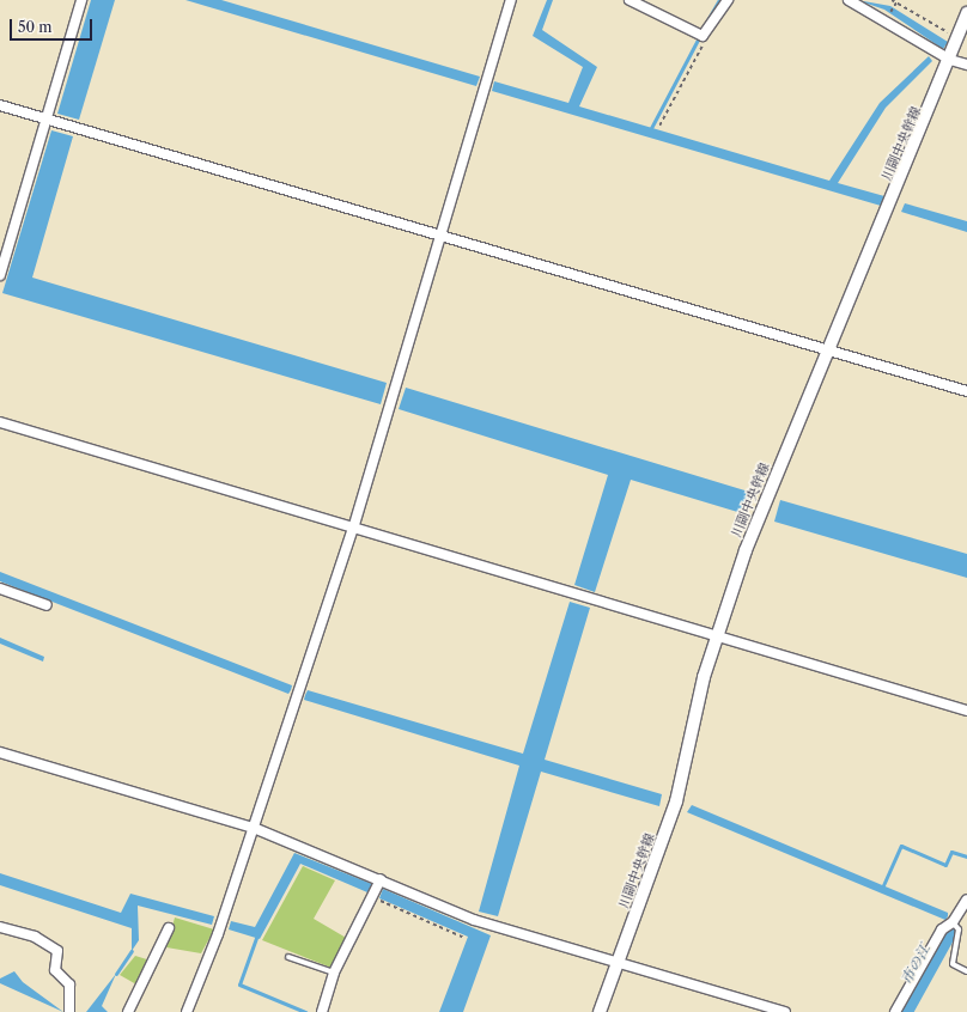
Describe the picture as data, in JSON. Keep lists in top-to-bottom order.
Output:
{
  "streets": {
    "street": ["川副中央幹線"]
  },
  "water": ["市の江"],
  "scale_bar": "50 m"
}
